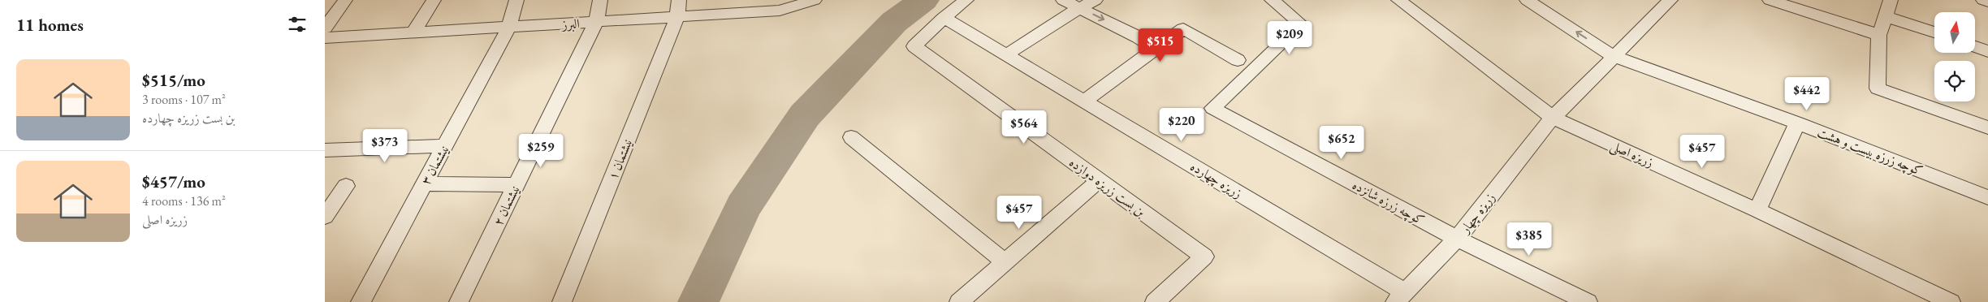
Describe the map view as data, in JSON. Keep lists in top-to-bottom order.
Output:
{
  "streets": {
    "street": [
      "البرز",
      "کوچه زرزه بیست و هشت",
      "زریزه اصلی",
      "نيشتمان ۱",
      "نيشتمان ۳",
      "زریزه چهارده",
      "بن بست زریزه دوازده",
      "کوچه زرزه شانزده",
      "نيشتمان ۲",
      "زریزه چهار"
    ]
  },
  "crossings": [
    ["البرز", "نيشتمان ۱"],
    ["البرز", "نيشتمان ۳"],
    ["البرز", "نيشتمان ۲"],
    ["زریزه اصلی", "زریزه چهار"],
    ["زریزه چهارده", "بن بست زریزه دوازده"],
    ["زریزه چهارده", "زریزه چهار"],
    ["کوچه زرزه شانزده", "زریزه چهار"]
  ],
  "north": "top",
  "page": {
    "heading": "11 homes",
    "price": [
      "$209",
      "$515",
      "$442",
      "$220",
      "$564",
      "$652",
      "$373",
      "$259",
      "$457",
      "$457",
      "$385"
    ],
    "list": [
      {
        "name": "$515/mo",
        "note": "3 rooms · 107 m² · بن بست زریزه چهارده"
      },
      {
        "name": "$457/mo",
        "note": "4 rooms · 136 m² · زریزه اصلی"
      }
    ]
  }
}
